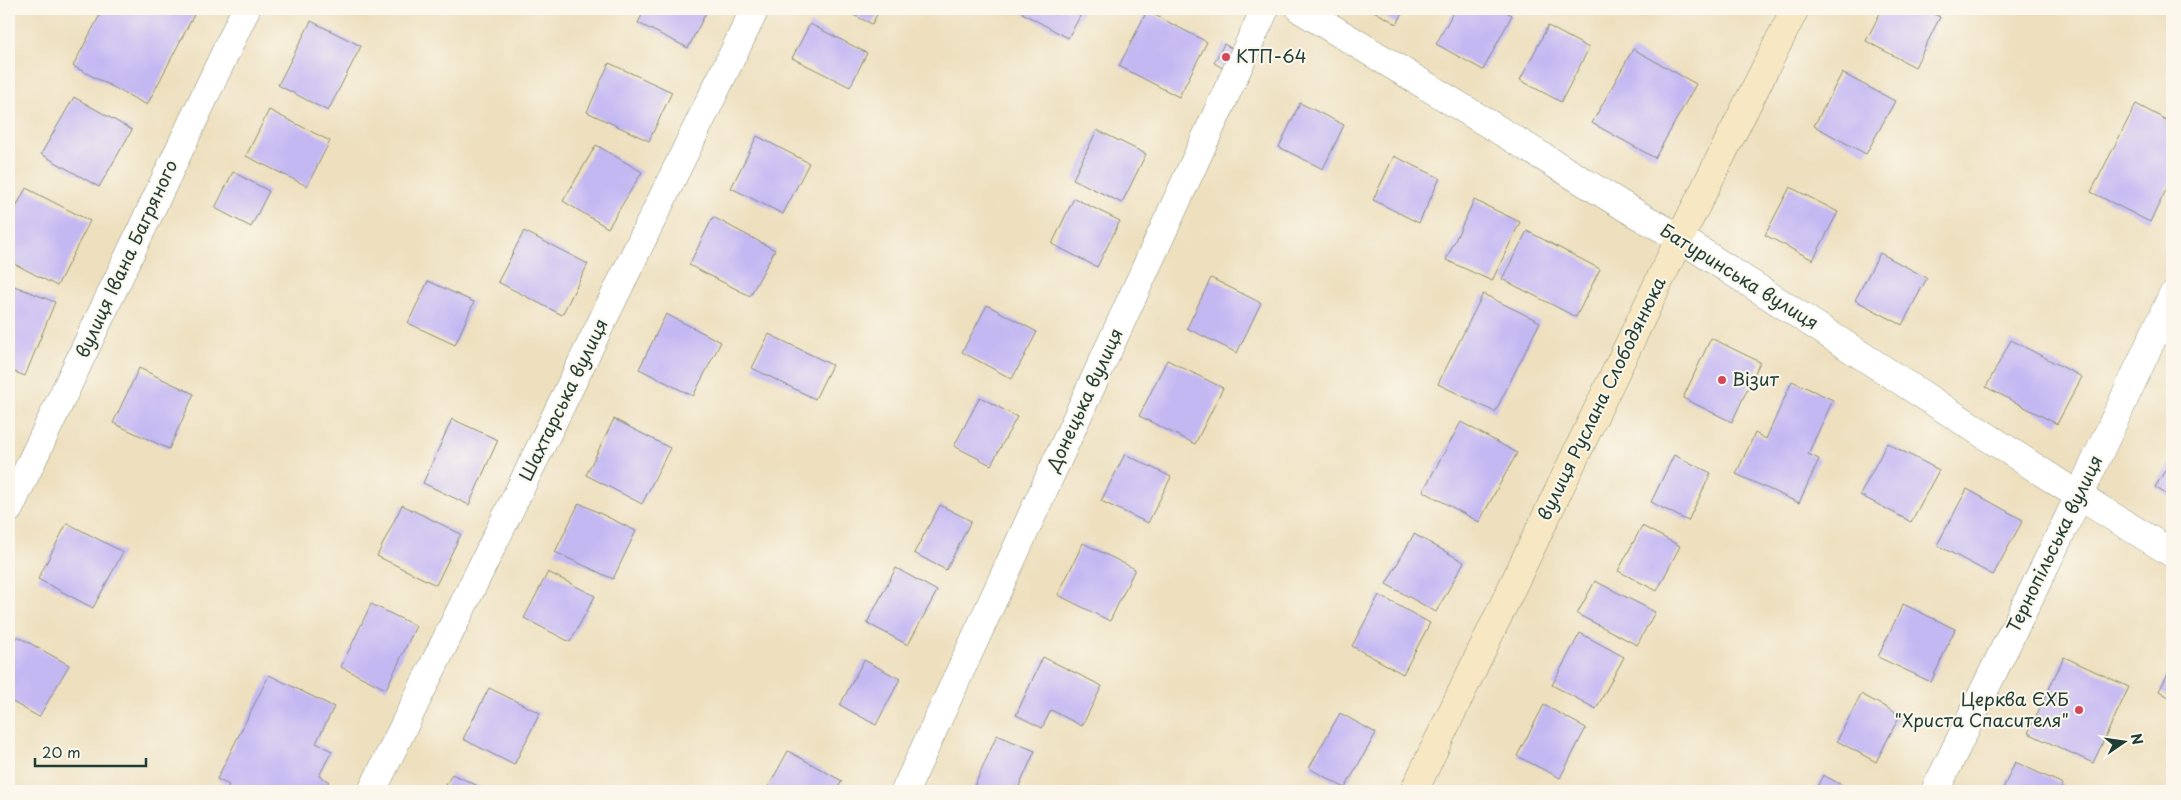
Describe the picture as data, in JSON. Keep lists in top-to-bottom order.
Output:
{
  "streets": {
    "main road": ["вулиця Руслана Слободянюка"],
    "street": [
      "вулиця Івана Багряного",
      "Батуринська вулиця",
      "Шахтарська вулиця",
      "Донецька вулиця",
      "Тернопільська вулиця"
    ]
  },
  "crossings": [
    ["Батуринська вулиця", "вулиця Руслана Слободянюка"],
    ["Батуринська вулиця", "Тернопільська вулиця"]
  ],
  "places": ["КТП-64", "Візит", "Церква ЄХБ \"Христа Спасителя\""],
  "scale_bar": "20 m",
  "north": "right"
}
